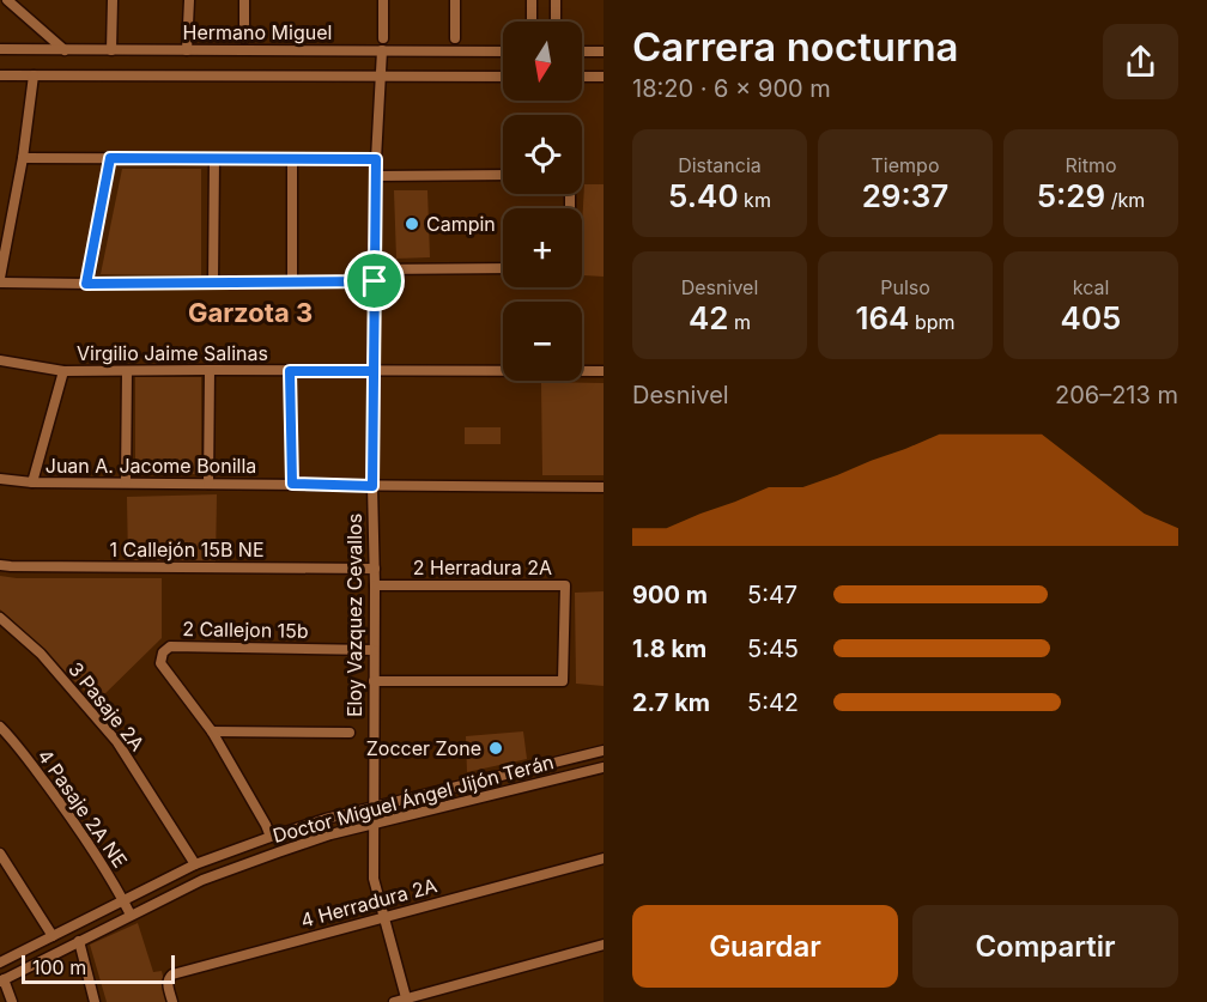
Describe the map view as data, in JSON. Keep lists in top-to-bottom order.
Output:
{
  "streets": {
    "street": [
      "Hermano Miguel",
      "Virgilio Jaime Salinas",
      "Juan A. Jacome Bonilla",
      "1 Callejón 15B NE",
      "2 Herradura 2A",
      "Eloy Vazquez Cevallos",
      "2 Callejon 15b",
      "3 Pasaje 2A",
      "Doctor Miguel Ángel Jijón Terán",
      "4 Pasaje 2A NE",
      "4 Herradura 2A"
    ]
  },
  "crossings": [
    ["Hermano Miguel", "Eloy Vazquez Cevallos"],
    ["Virgilio Jaime Salinas", "Eloy Vazquez Cevallos"],
    ["Juan A. Jacome Bonilla", "Eloy Vazquez Cevallos"],
    ["1 Callejón 15B NE", "Eloy Vazquez Cevallos"],
    ["2 Herradura 2A", "Eloy Vazquez Cevallos"],
    ["Eloy Vazquez Cevallos", "2 Callejon 15b"],
    ["Eloy Vazquez Cevallos", "Doctor Miguel Ángel Jijón Terán"],
    ["Eloy Vazquez Cevallos", "4 Herradura 2A"],
    ["2 Callejon 15b", "Doctor Miguel Ángel Jijón Terán"],
    ["3 Pasaje 2A", "Doctor Miguel Ángel Jijón Terán"],
    ["Doctor Miguel Ángel Jijón Terán", "4 Pasaje 2A NE"]
  ],
  "districts": ["Garzota 3"],
  "places": ["Campin", "Zoccer Zone"],
  "scale_bar": "100 m",
  "north": "bottom",
  "page": {
    "heading": ["Carrera nocturna", "18:20 · 6 × 900 m"],
    "map_buttons": ["+", "−"],
    "stats": [
      ["Distancia", "5.40 km"],
      ["Tiempo", "29:37"],
      ["Ritmo", "5:29 /km"],
      ["Desnivel", "42 m"],
      ["Pulso", "164 bpm"],
      ["kcal", "405"]
    ],
    "chart": ["Desnivel", "206–213 m"],
    "list": [
      {
        "name": "900 m",
        "note": "5:47"
      },
      {
        "name": "1.8 km",
        "note": "5:45"
      },
      {
        "name": "2.7 km",
        "note": "5:42"
      }
    ],
    "buttons": ["Guardar", "Compartir"],
    "scale": "100 m"
  }
}
